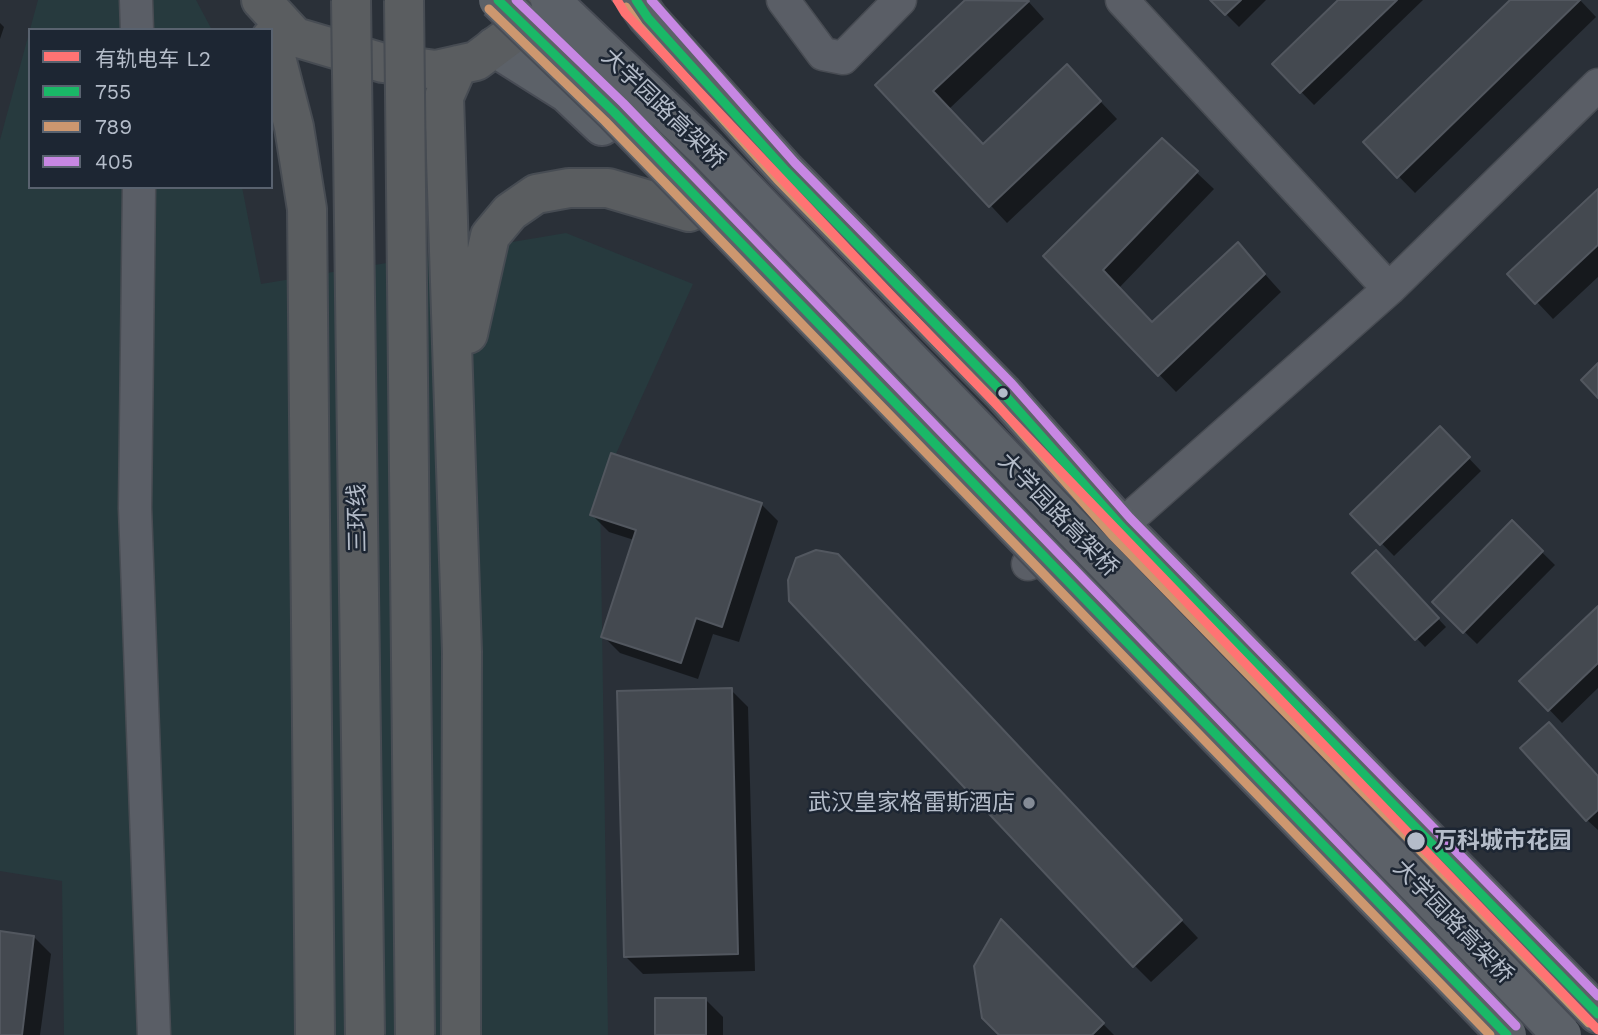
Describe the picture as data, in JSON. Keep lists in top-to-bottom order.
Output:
{
  "streets": {
    "highway": ["三环线"],
    "main road": ["大学园路高架桥"]
  },
  "places": ["武汉皇家格雷斯酒店", "万科城市花园"],
  "lines": [
    "tram line L2",
    "transit line 755",
    "transit line 405",
    "transit line 789"
  ],
  "legend": [
    "有轨电车 L2",
    "755",
    "789",
    "405"
  ]
}
